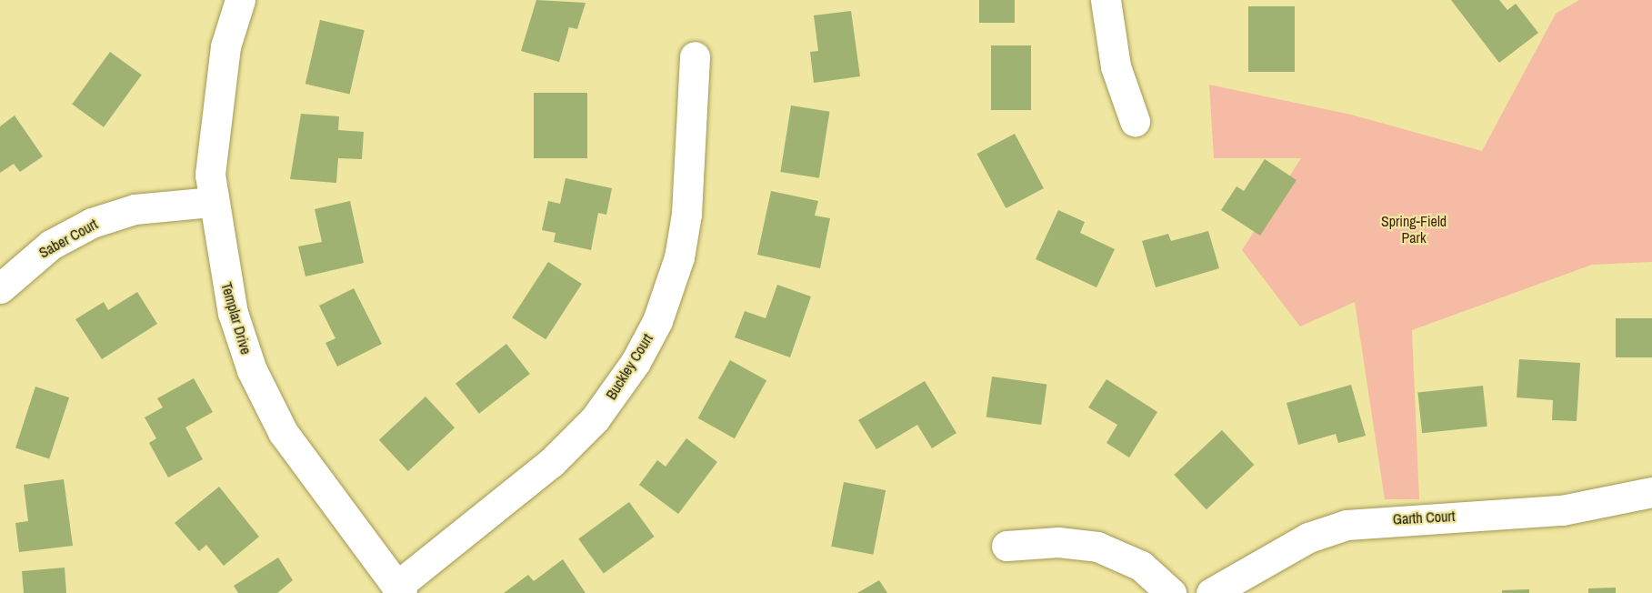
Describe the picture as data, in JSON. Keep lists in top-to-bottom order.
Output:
{
  "streets": {
    "street": [
      "Saber Court",
      "Templar Drive",
      "Buckley Court",
      "Garth Court"
    ]
  },
  "crossings": [
    ["Saber Court", "Templar Drive"],
    ["Templar Drive", "Buckley Court"]
  ],
  "parks": ["Spring-Field Park"]
}
